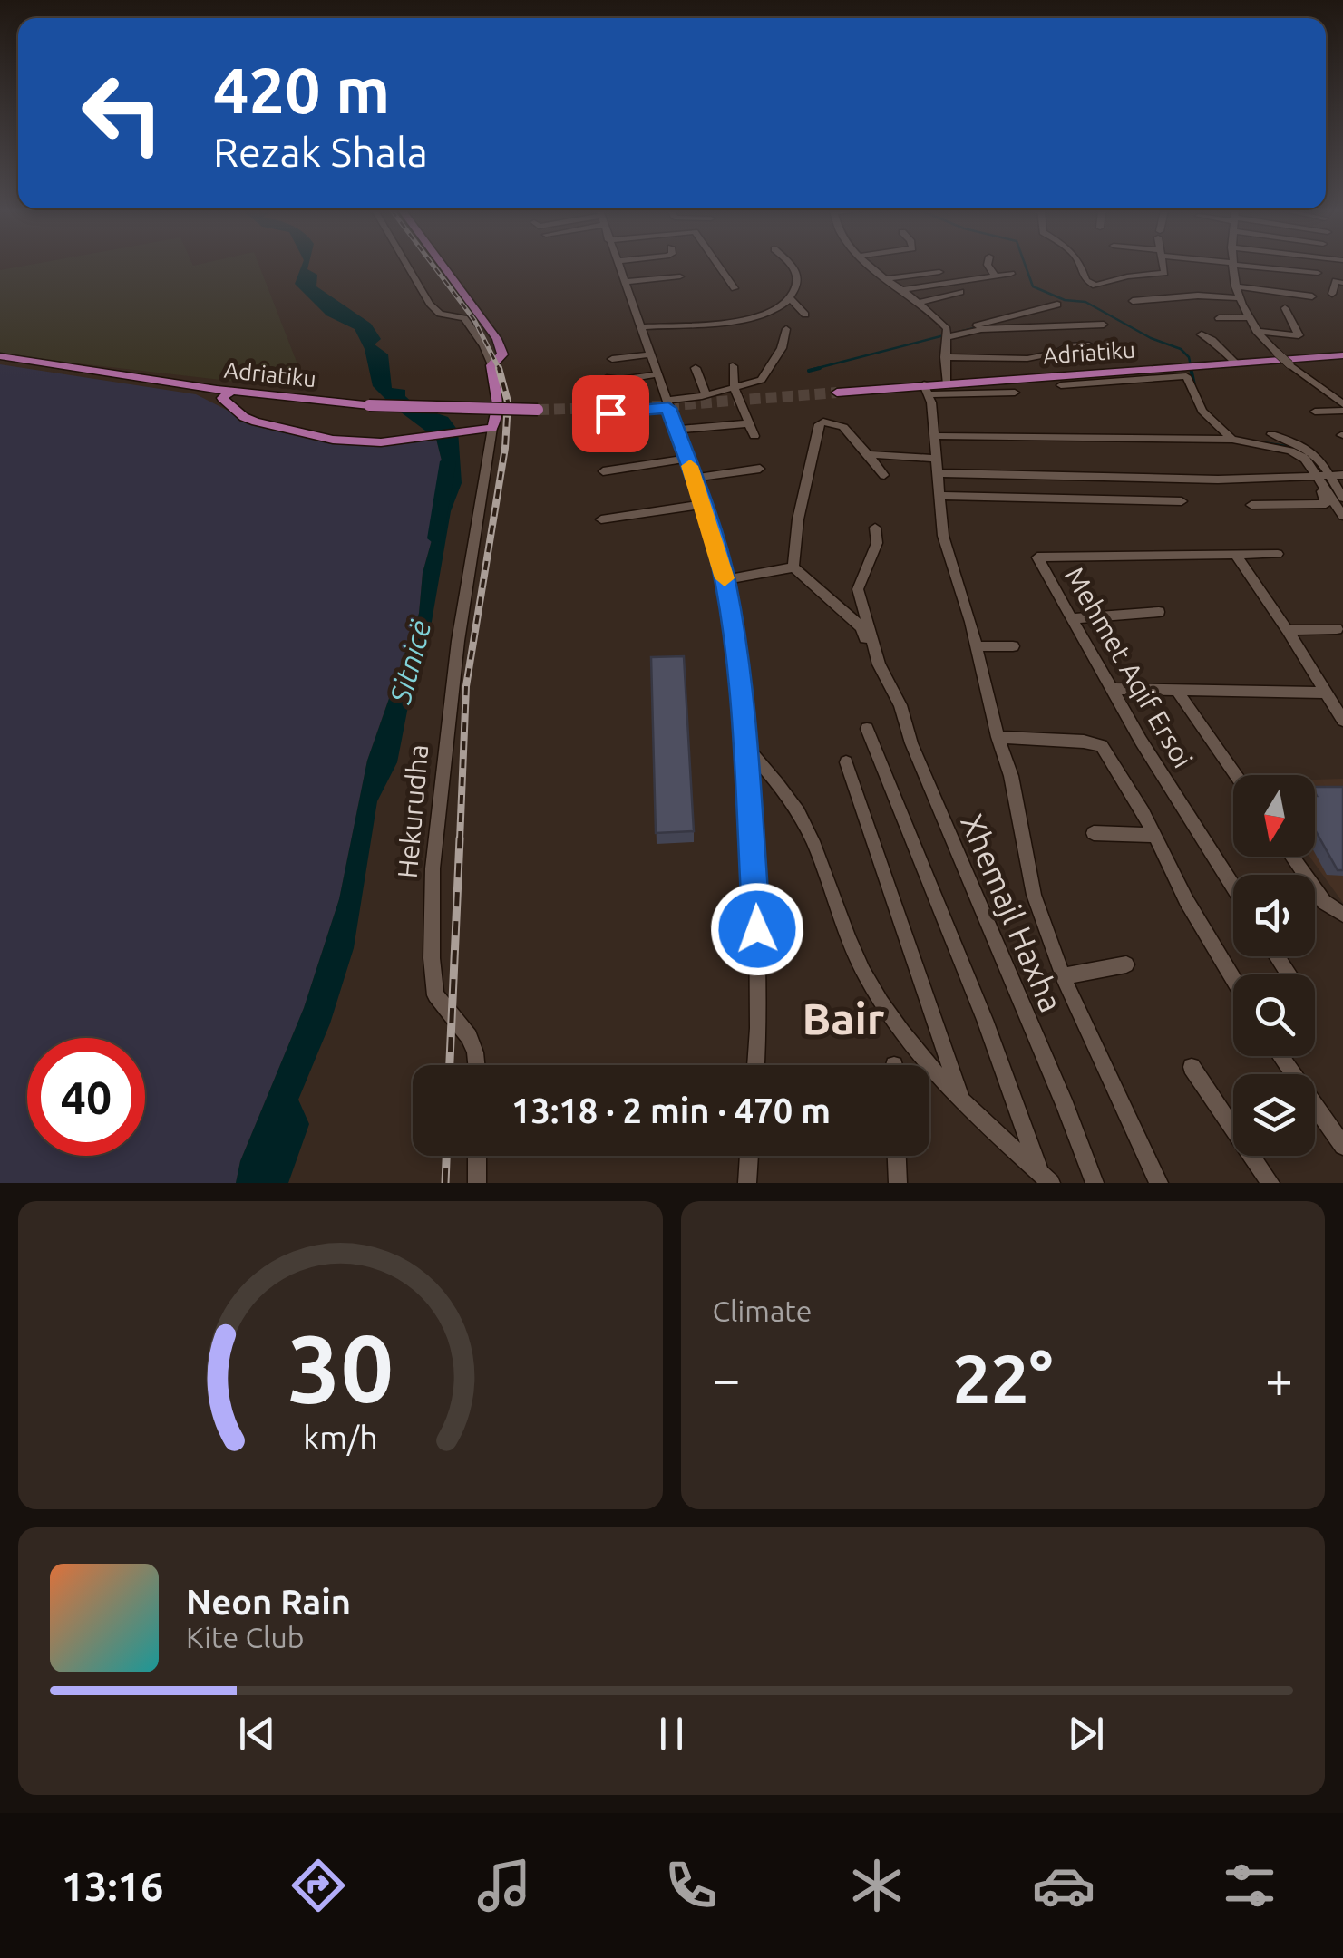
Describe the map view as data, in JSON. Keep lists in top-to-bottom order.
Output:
{
  "streets": {
    "main road": ["Adriatiku", "Hekurudha"],
    "street": ["Mehmet Aqif Ersoi", "Xhemajl Haxha"]
  },
  "districts": ["Bair"],
  "water": ["Sitnicë"],
  "north": "bottom",
  "page": {
    "turn": ["420 m", "Rezak Shala"],
    "limit": "40",
    "trip": "13:18 · 2 min · 470 m",
    "tile": "Climate",
    "heat": ["−", "22°", "+"],
    "song": ["Neon Rain", "Kite Club"],
    "tabs": "13:16",
    "gauge": ["30", "km/h"]
  }
}
